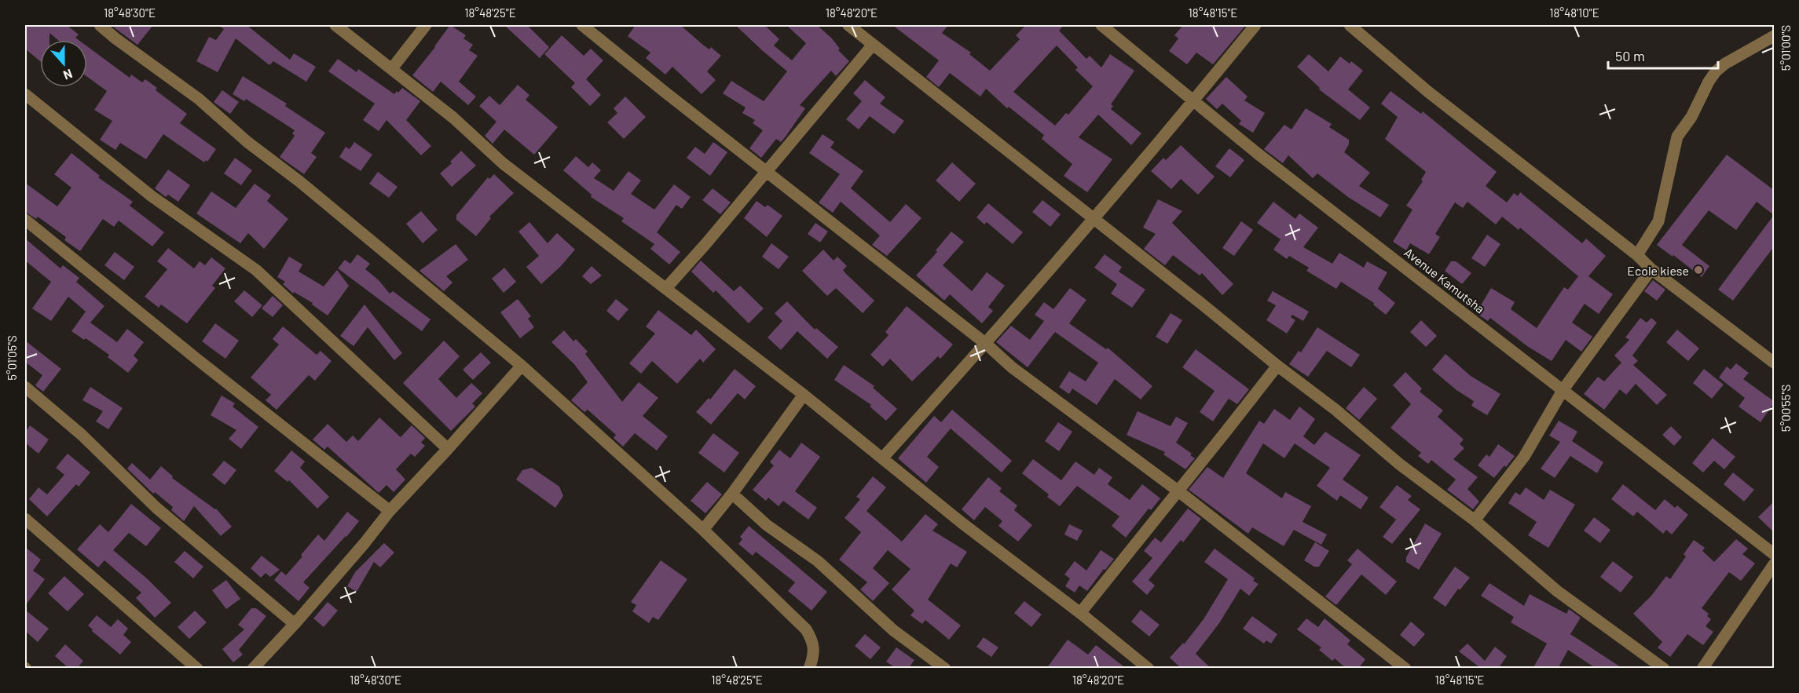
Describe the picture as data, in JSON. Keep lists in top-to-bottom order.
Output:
{
  "streets": {
    "street": ["Avenue Kamutsha"]
  },
  "places": ["Ecole kiese"],
  "scale_bar": "50 m",
  "north": "bottom",
  "coordinates": [
    "18°48'30\"E",
    "18°48'25\"E",
    "18°48'20\"E",
    "18°48'15\"E",
    "18°48'10\"E",
    "5°01'00\"S",
    "5°01'05\"S",
    "5°00'55\"S"
  ]
}
